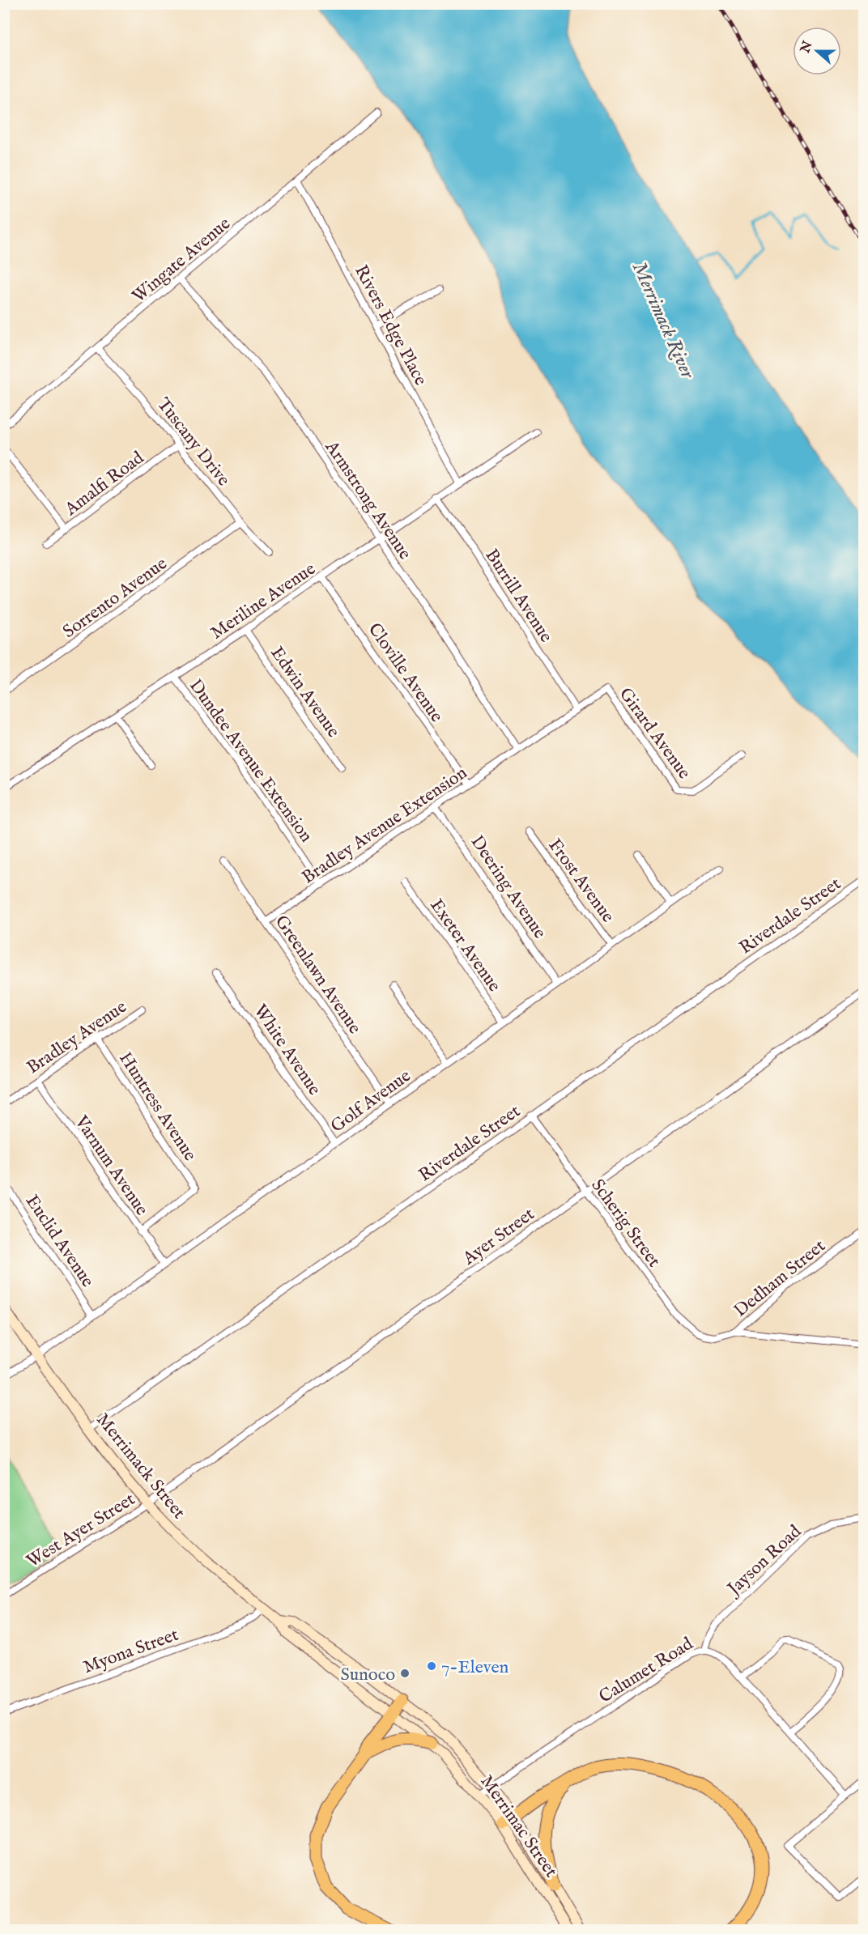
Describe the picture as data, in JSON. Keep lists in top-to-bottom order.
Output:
{
  "streets": {
    "main road": ["Merrimack Street", "Merrimac Street"],
    "street": [
      "Wingate Avenue",
      "Rivers Edge Place",
      "Tuscany Drive",
      "Amalfi Road",
      "Armstrong Avenue",
      "Burrill Avenue",
      "Sorrento Avenue",
      "Meriline Avenue",
      "Cloville Avenue",
      "Edwin Avenue",
      "Girard Avenue",
      "Dundee Avenue Extension",
      "Bradley Avenue Extension",
      "Frost Avenue",
      "Deering Avenue",
      "Riverdale Street",
      "Exeter Avenue",
      "Greenlawn Avenue",
      "Bradley Avenue",
      "White Avenue",
      "Golf Avenue",
      "Huntress Avenue",
      "Varnum Avenue",
      "Scherig Street",
      "Ayer Street",
      "Euclid Avenue",
      "Dedham Street",
      "West Ayer Street",
      "Jayson Road",
      "Myona Street",
      "Calumet Road"
    ]
  },
  "crossings": [
    ["Wingate Avenue", "Rivers Edge Place"],
    ["Wingate Avenue", "Tuscany Drive"],
    ["Wingate Avenue", "Armstrong Avenue"],
    ["Rivers Edge Place", "Meriline Avenue"],
    ["Tuscany Drive", "Amalfi Road"],
    ["Tuscany Drive", "Sorrento Avenue"],
    ["Armstrong Avenue", "Meriline Avenue"],
    ["Armstrong Avenue", "Bradley Avenue Extension"],
    ["Burrill Avenue", "Meriline Avenue"],
    ["Burrill Avenue", "Girard Avenue"],
    ["Meriline Avenue", "Cloville Avenue"],
    ["Meriline Avenue", "Edwin Avenue"],
    ["Meriline Avenue", "Dundee Avenue Extension"],
    ["Cloville Avenue", "Bradley Avenue Extension"],
    ["Dundee Avenue Extension", "Bradley Avenue Extension"],
    ["Bradley Avenue Extension", "Deering Avenue"],
    ["Bradley Avenue Extension", "Greenlawn Avenue"],
    ["Frost Avenue", "Golf Avenue"],
    ["Deering Avenue", "Golf Avenue"],
    ["Riverdale Street", "Scherig Street"],
    ["Riverdale Street", "Merrimack Street"],
    ["Exeter Avenue", "Golf Avenue"],
    ["Greenlawn Avenue", "Golf Avenue"],
    ["Bradley Avenue", "Huntress Avenue"],
    ["Bradley Avenue", "Varnum Avenue"],
    ["White Avenue", "Golf Avenue"],
    ["Golf Avenue", "Varnum Avenue"],
    ["Golf Avenue", "Euclid Avenue"],
    ["Golf Avenue", "Merrimack Street"],
    ["Huntress Avenue", "Varnum Avenue"],
    ["Scherig Street", "Ayer Street"],
    ["Scherig Street", "Dedham Street"],
    ["Ayer Street", "Merrimack Street"],
    ["Ayer Street", "West Ayer Street"],
    ["Merrimack Street", "West Ayer Street"],
    ["Merrimack Street", "Myona Street"],
    ["Merrimack Street", "Merrimac Street"],
    ["Jayson Road", "Calumet Road"],
    ["Calumet Road", "Merrimac Street"]
  ],
  "water": ["Merrimack River"],
  "places": ["7-Eleven", "Sunoco"],
  "north": "left"
}
